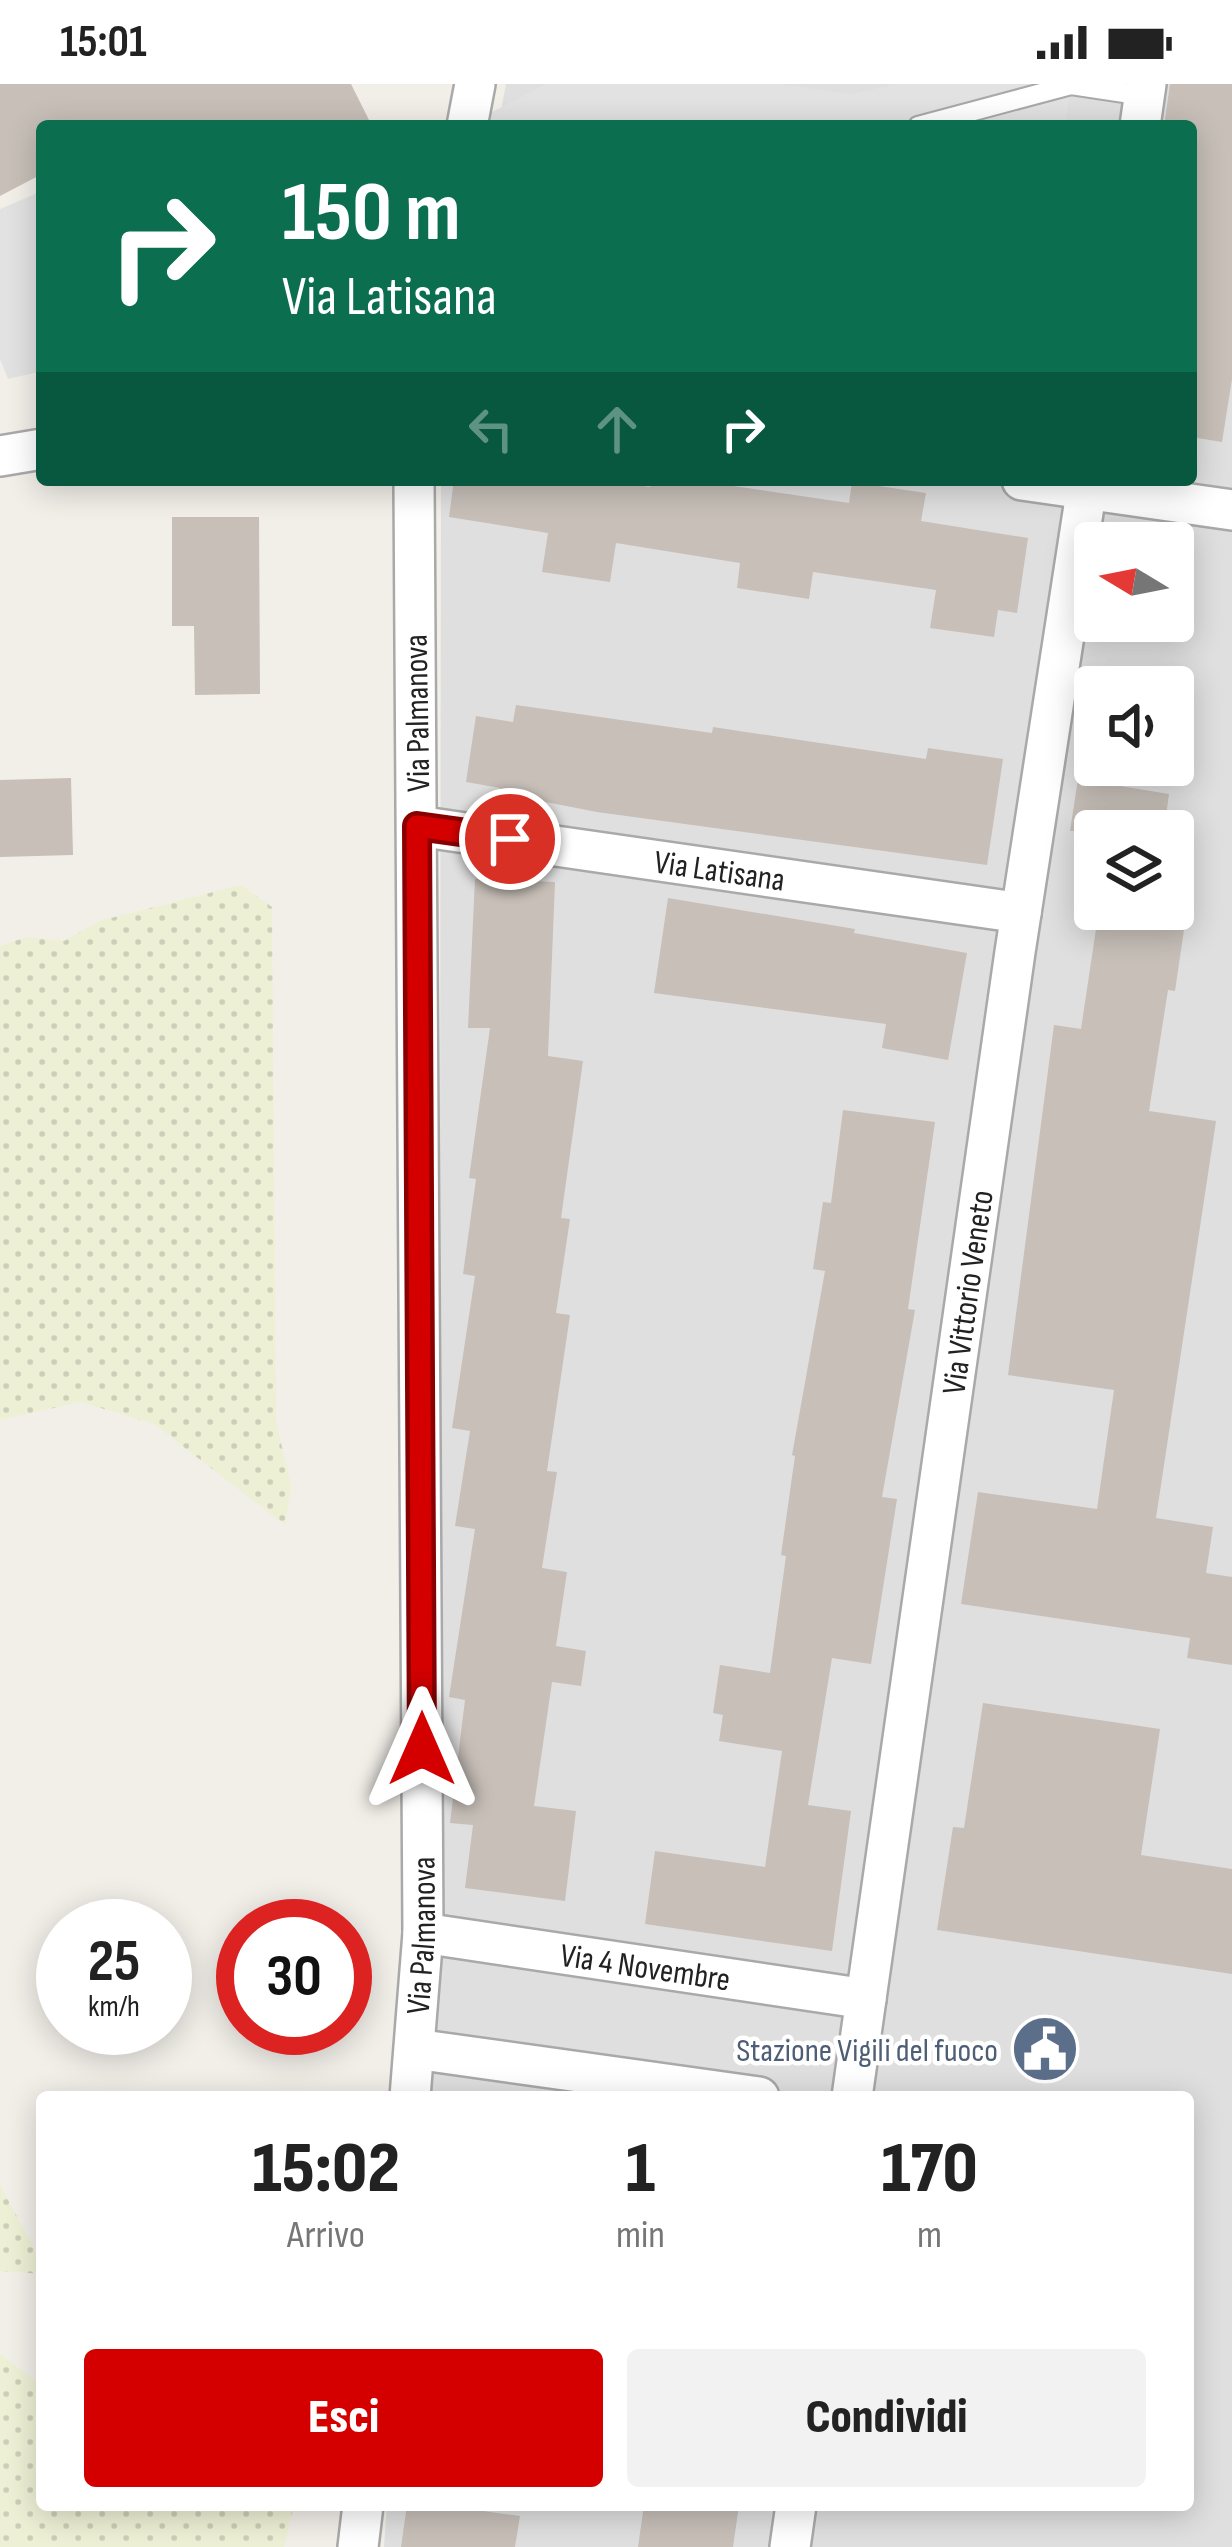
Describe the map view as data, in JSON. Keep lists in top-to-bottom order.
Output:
{
  "streets": {
    "street": [
      "Via Palmanova",
      "Via Latisana",
      "Via Vittorio Veneto",
      "Via 4 Novembre"
    ]
  },
  "crossings": [
    ["Via Palmanova", "Via Latisana"],
    ["Via Palmanova", "Via 4 Novembre"],
    ["Via Latisana", "Via Vittorio Veneto"],
    ["Via Vittorio Veneto", "Via 4 Novembre"]
  ],
  "places": {
    "public building": ["Stazione Vigili del fuoco"]
  },
  "north": "left",
  "page": {
    "status": "15:01",
    "turn": ["150 m", "Via Latisana"],
    "speed": "25 km/h",
    "limit": "30",
    "eta": [
      "15:02",
      "Arrivo",
      "1",
      "min",
      "170",
      "m"
    ],
    "buttons": ["Esci", "Condividi"]
  }
}
